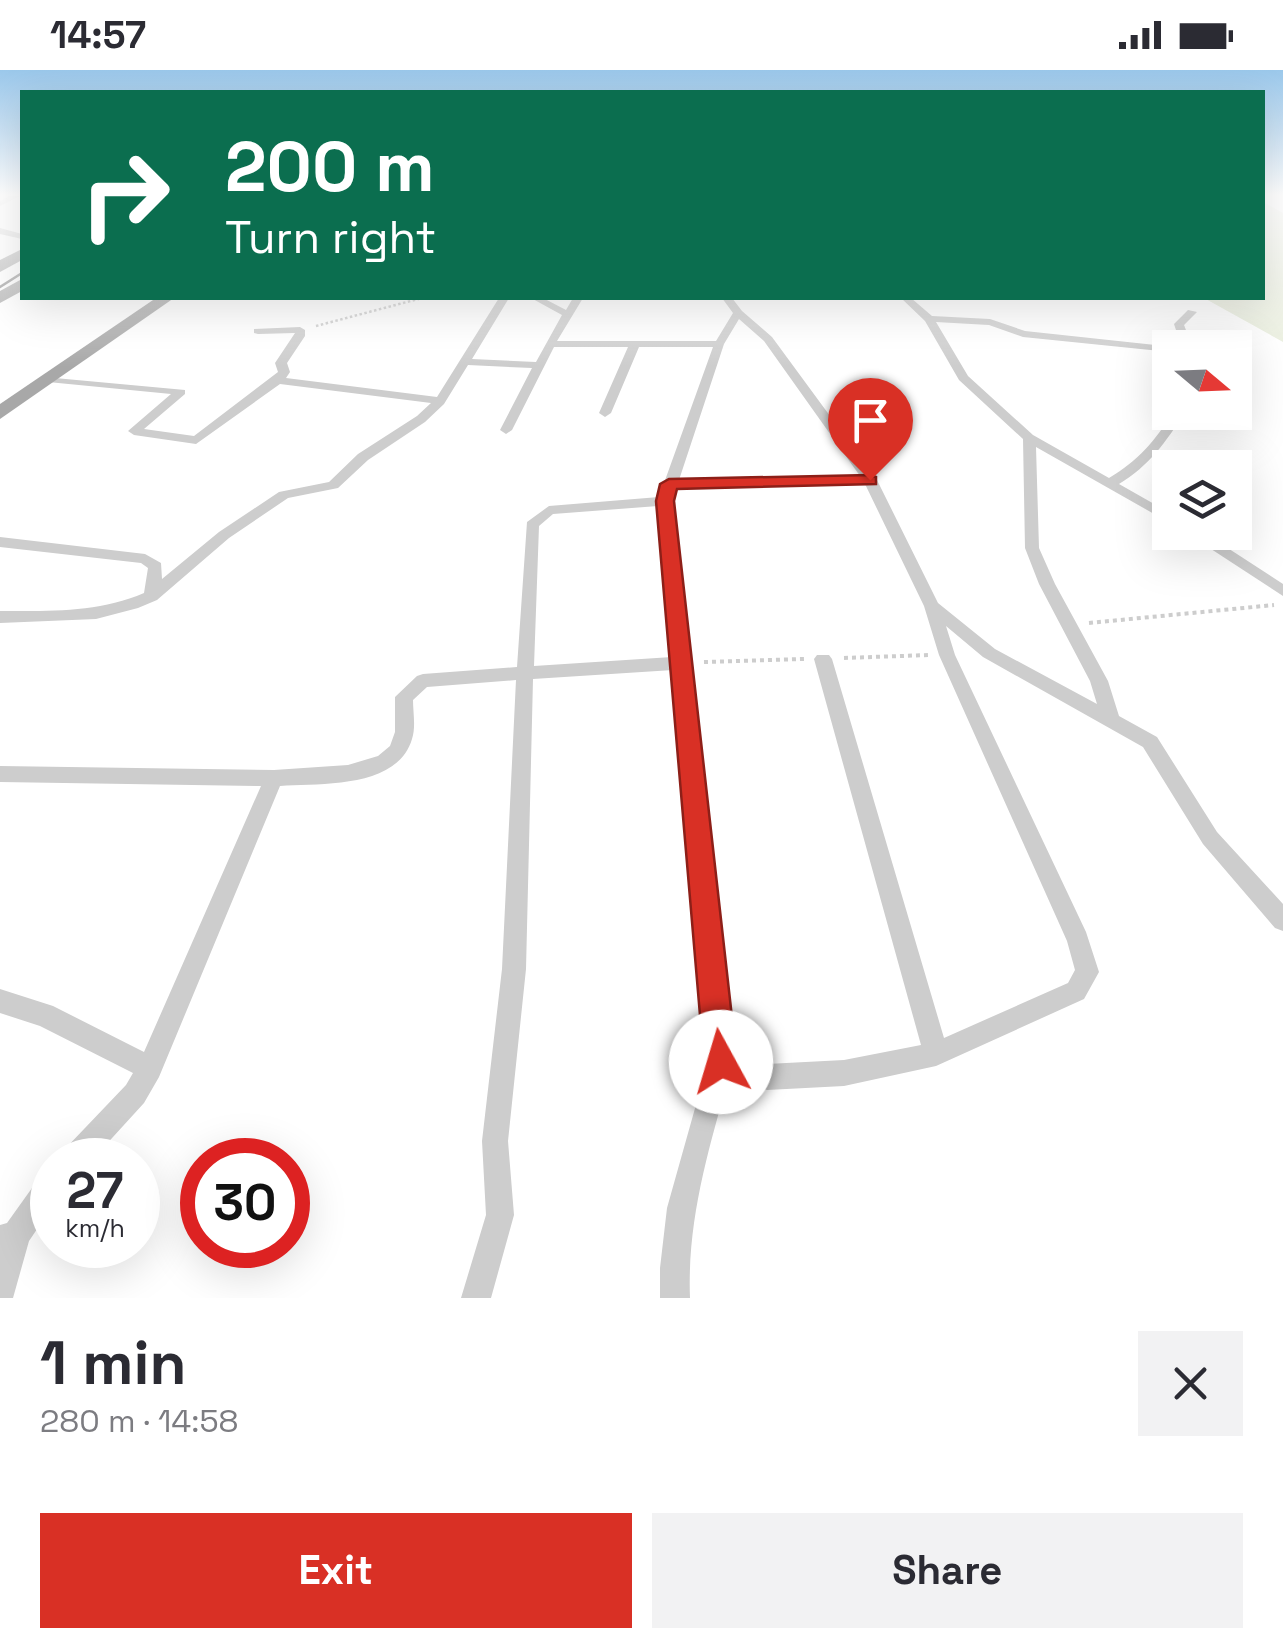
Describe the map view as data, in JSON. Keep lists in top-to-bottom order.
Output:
{
  "north": "right",
  "page": {
    "status": "14:57",
    "turn": ["200 m", "Turn right"],
    "speed": "27 km/h",
    "limit": "30",
    "heading": ["1 min", "280 m · 14:58"],
    "buttons": ["Exit", "Share"]
  }
}
